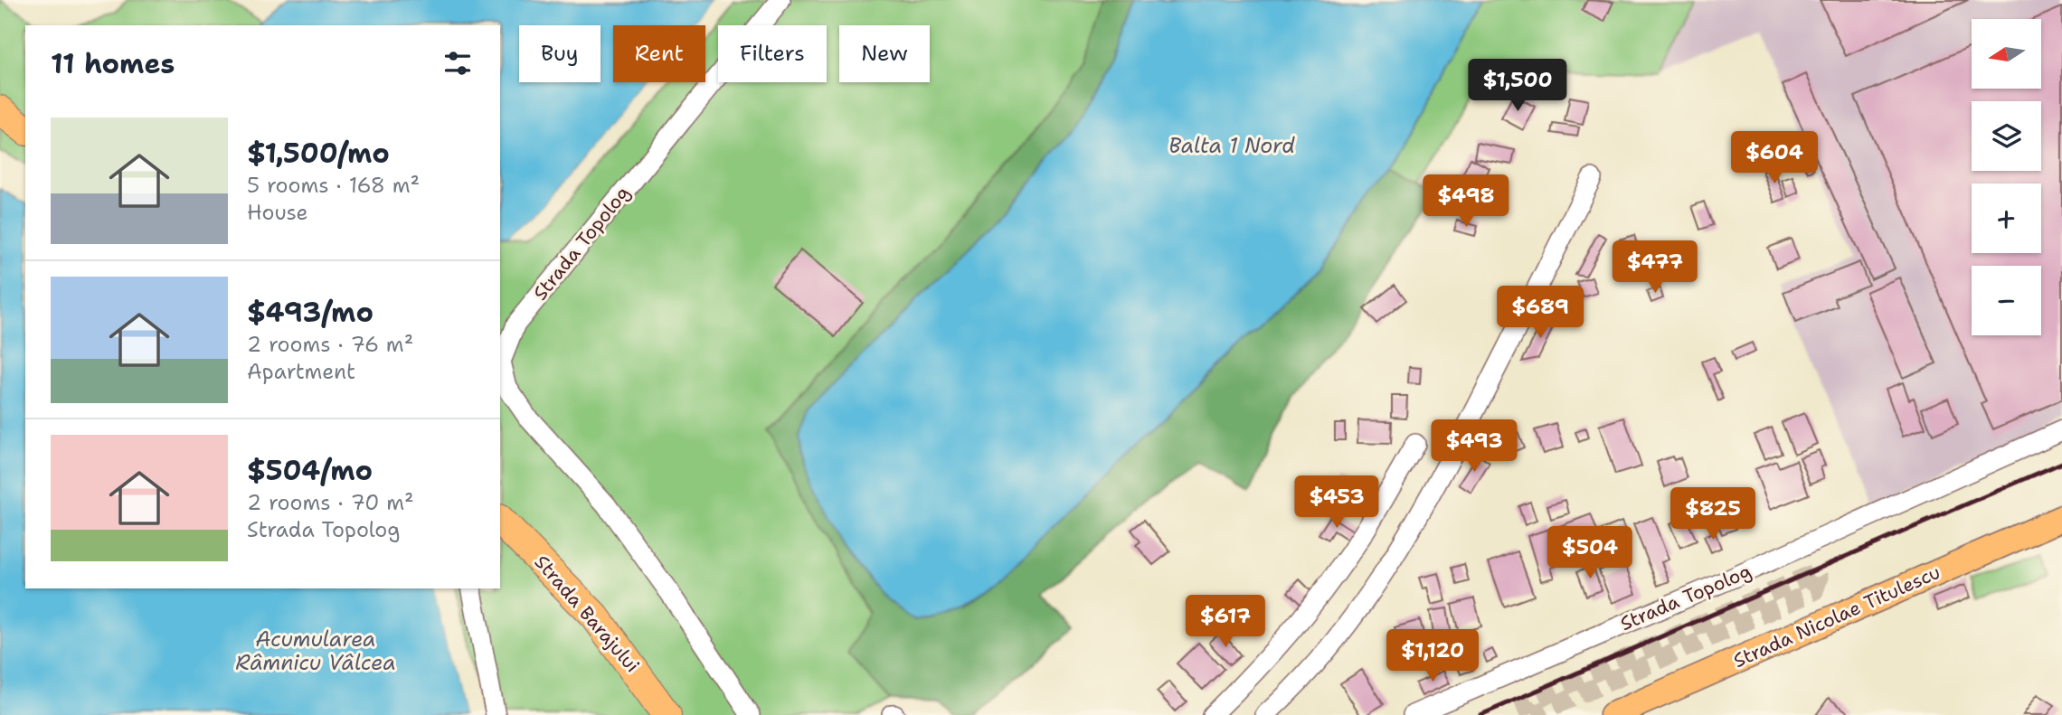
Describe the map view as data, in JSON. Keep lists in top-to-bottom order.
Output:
{
  "streets": {
    "highway": ["Strada Barajului"],
    "main road": ["Strada Nicolae Titulescu"],
    "street": ["Strada Topolog"]
  },
  "water": ["Balta 1 Nord", "Acumularea Râmnicu Vâlcea"],
  "north": "left",
  "page": {
    "map_buttons": ["+", "−"],
    "chip": [
      "Buy",
      "Rent",
      "Filters",
      "New"
    ],
    "heading": "11 homes",
    "price": [
      "$1,500",
      "$604",
      "$498",
      "$477",
      "$689",
      "$493",
      "$453",
      "$825",
      "$504",
      "$617",
      "$1,120"
    ],
    "list": [
      {
        "name": "$1,500/mo",
        "note": "5 rooms · 168 m² · House"
      },
      {
        "name": "$493/mo",
        "note": "2 rooms · 76 m² · Apartment"
      },
      {
        "name": "$504/mo",
        "note": "2 rooms · 70 m² · Strada Topolog"
      }
    ]
  }
}
